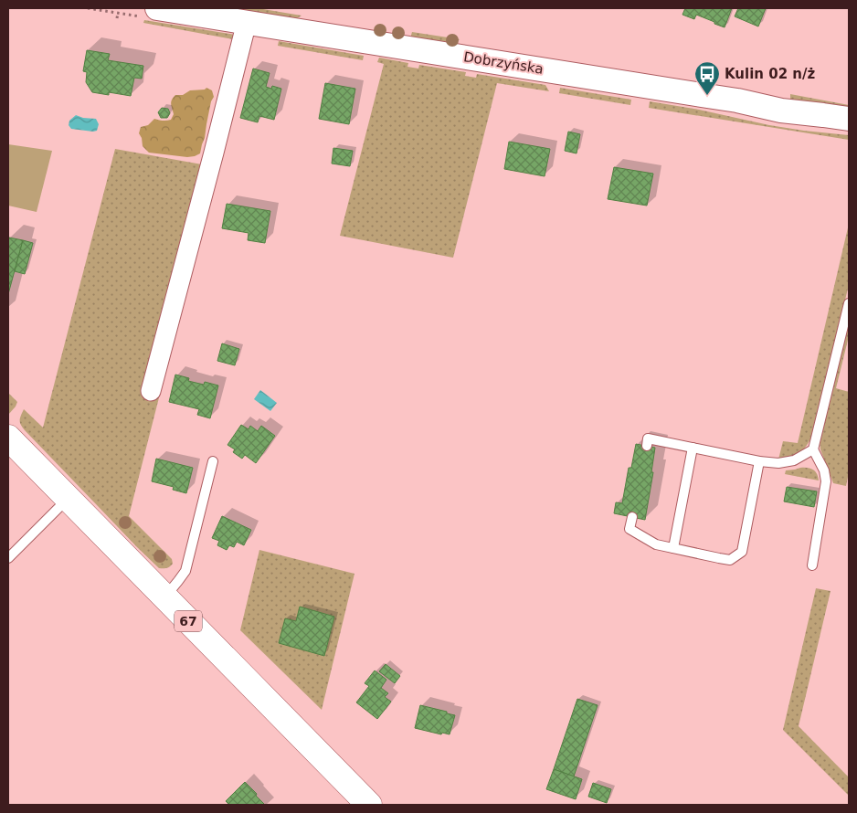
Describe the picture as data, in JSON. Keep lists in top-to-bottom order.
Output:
{
  "streets": {
    "main road": ["67"],
    "street": ["Dobrzyńska"]
  },
  "places": {
    "bus stop": ["Kulin 02 n/ż"]
  }
}
